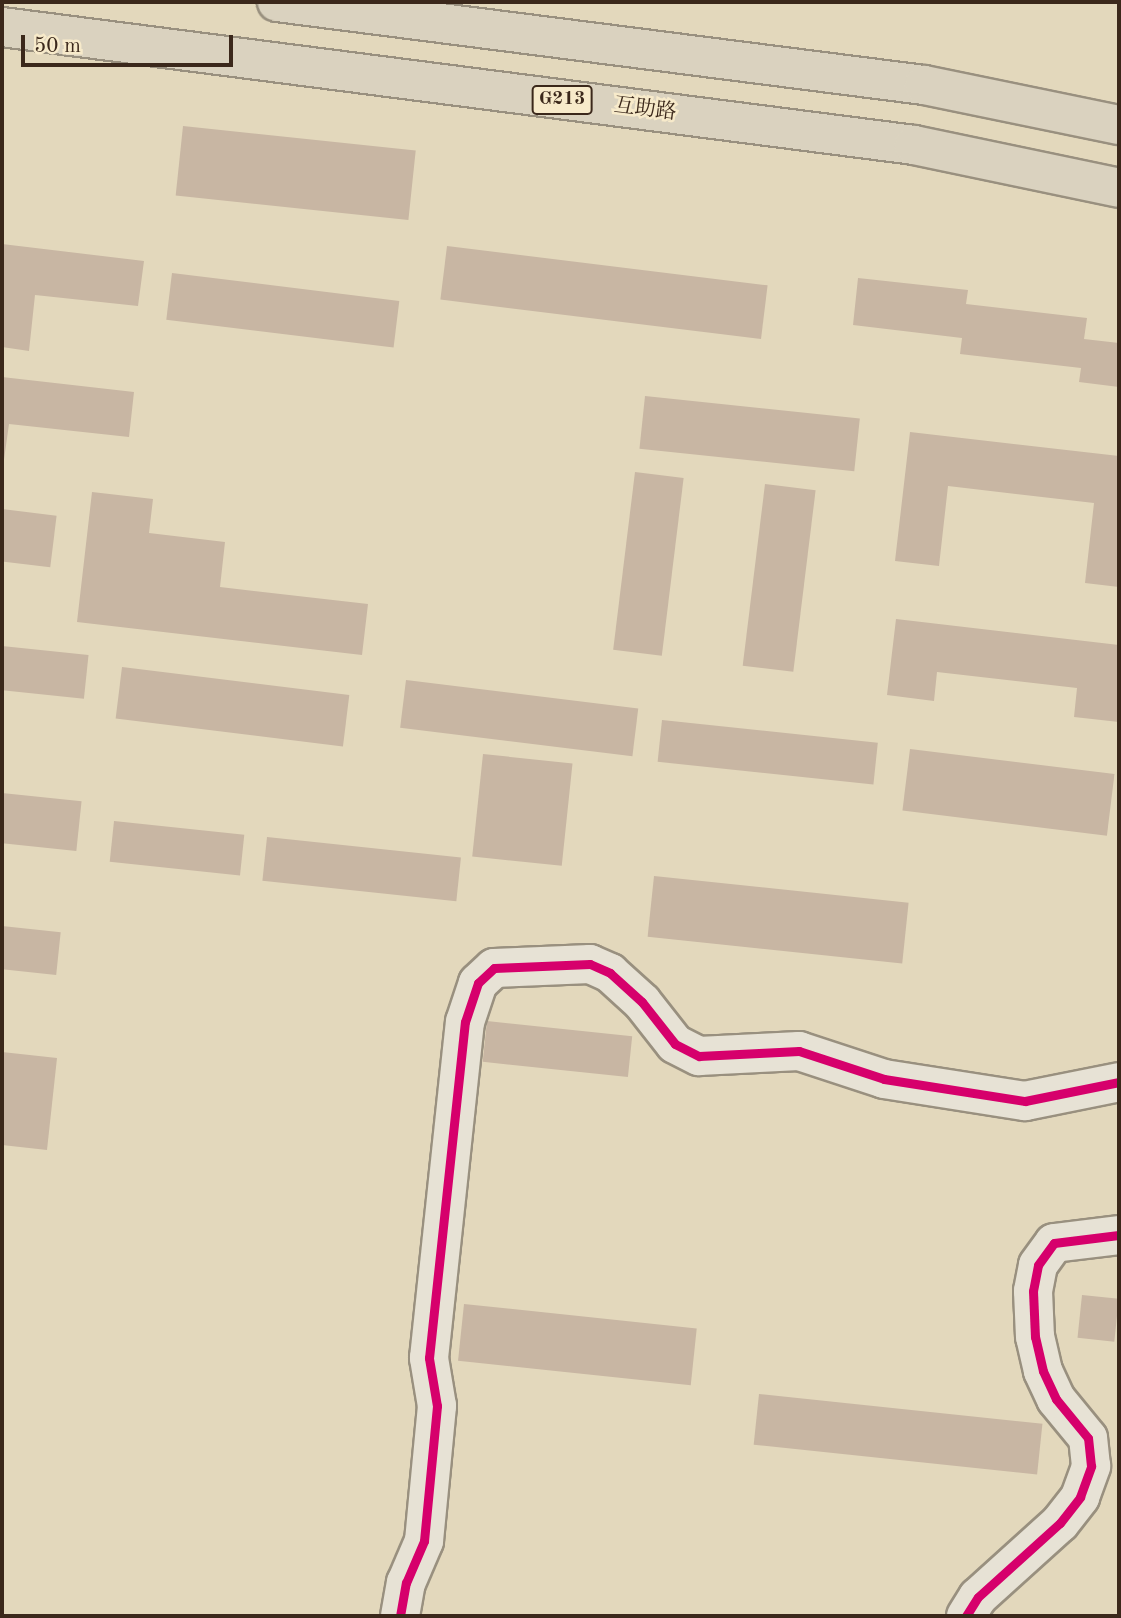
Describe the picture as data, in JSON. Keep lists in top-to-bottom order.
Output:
{
  "streets": {
    "highway": ["G213", "互助路"]
  },
  "scale_bar": "50 m"
}
